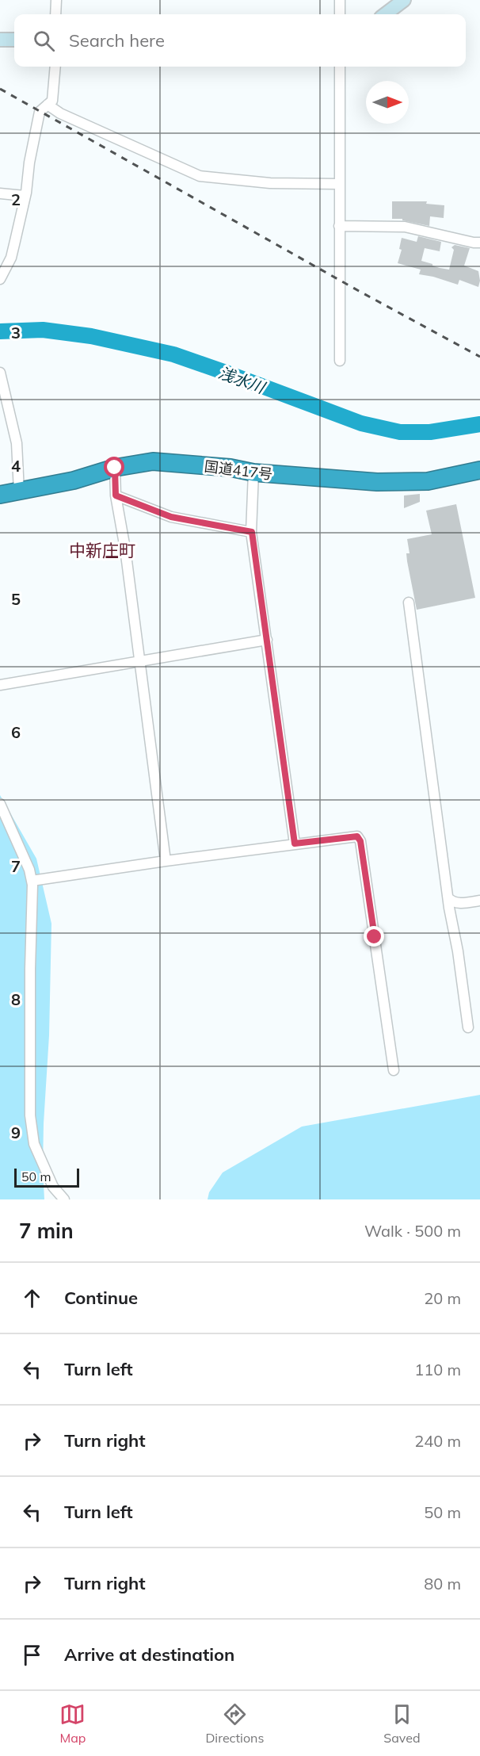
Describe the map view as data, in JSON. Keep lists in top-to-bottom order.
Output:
{
  "streets": {
    "highway": ["国道417号"]
  },
  "districts": ["中新庄町"],
  "water": ["浅水川"],
  "scale_bar": "50 m",
  "north": "right",
  "page": {
    "search": "Search here",
    "scale": "50 m",
    "heading": ["7 min", "Walk · 500 m"],
    "list": [
      ["Continue", "20 m"],
      ["Turn left", "110 m"],
      ["Turn right", "240 m"],
      ["Turn left", "50 m"],
      ["Turn right", "80 m"],
      "Arrive at destination"
    ],
    "nav": ["Map", "Directions", "Saved"]
  },
  "grid": {
    "rows": [
      "2",
      "3",
      "4",
      "5",
      "6",
      "7",
      "8",
      "9"
    ]
  }
}
